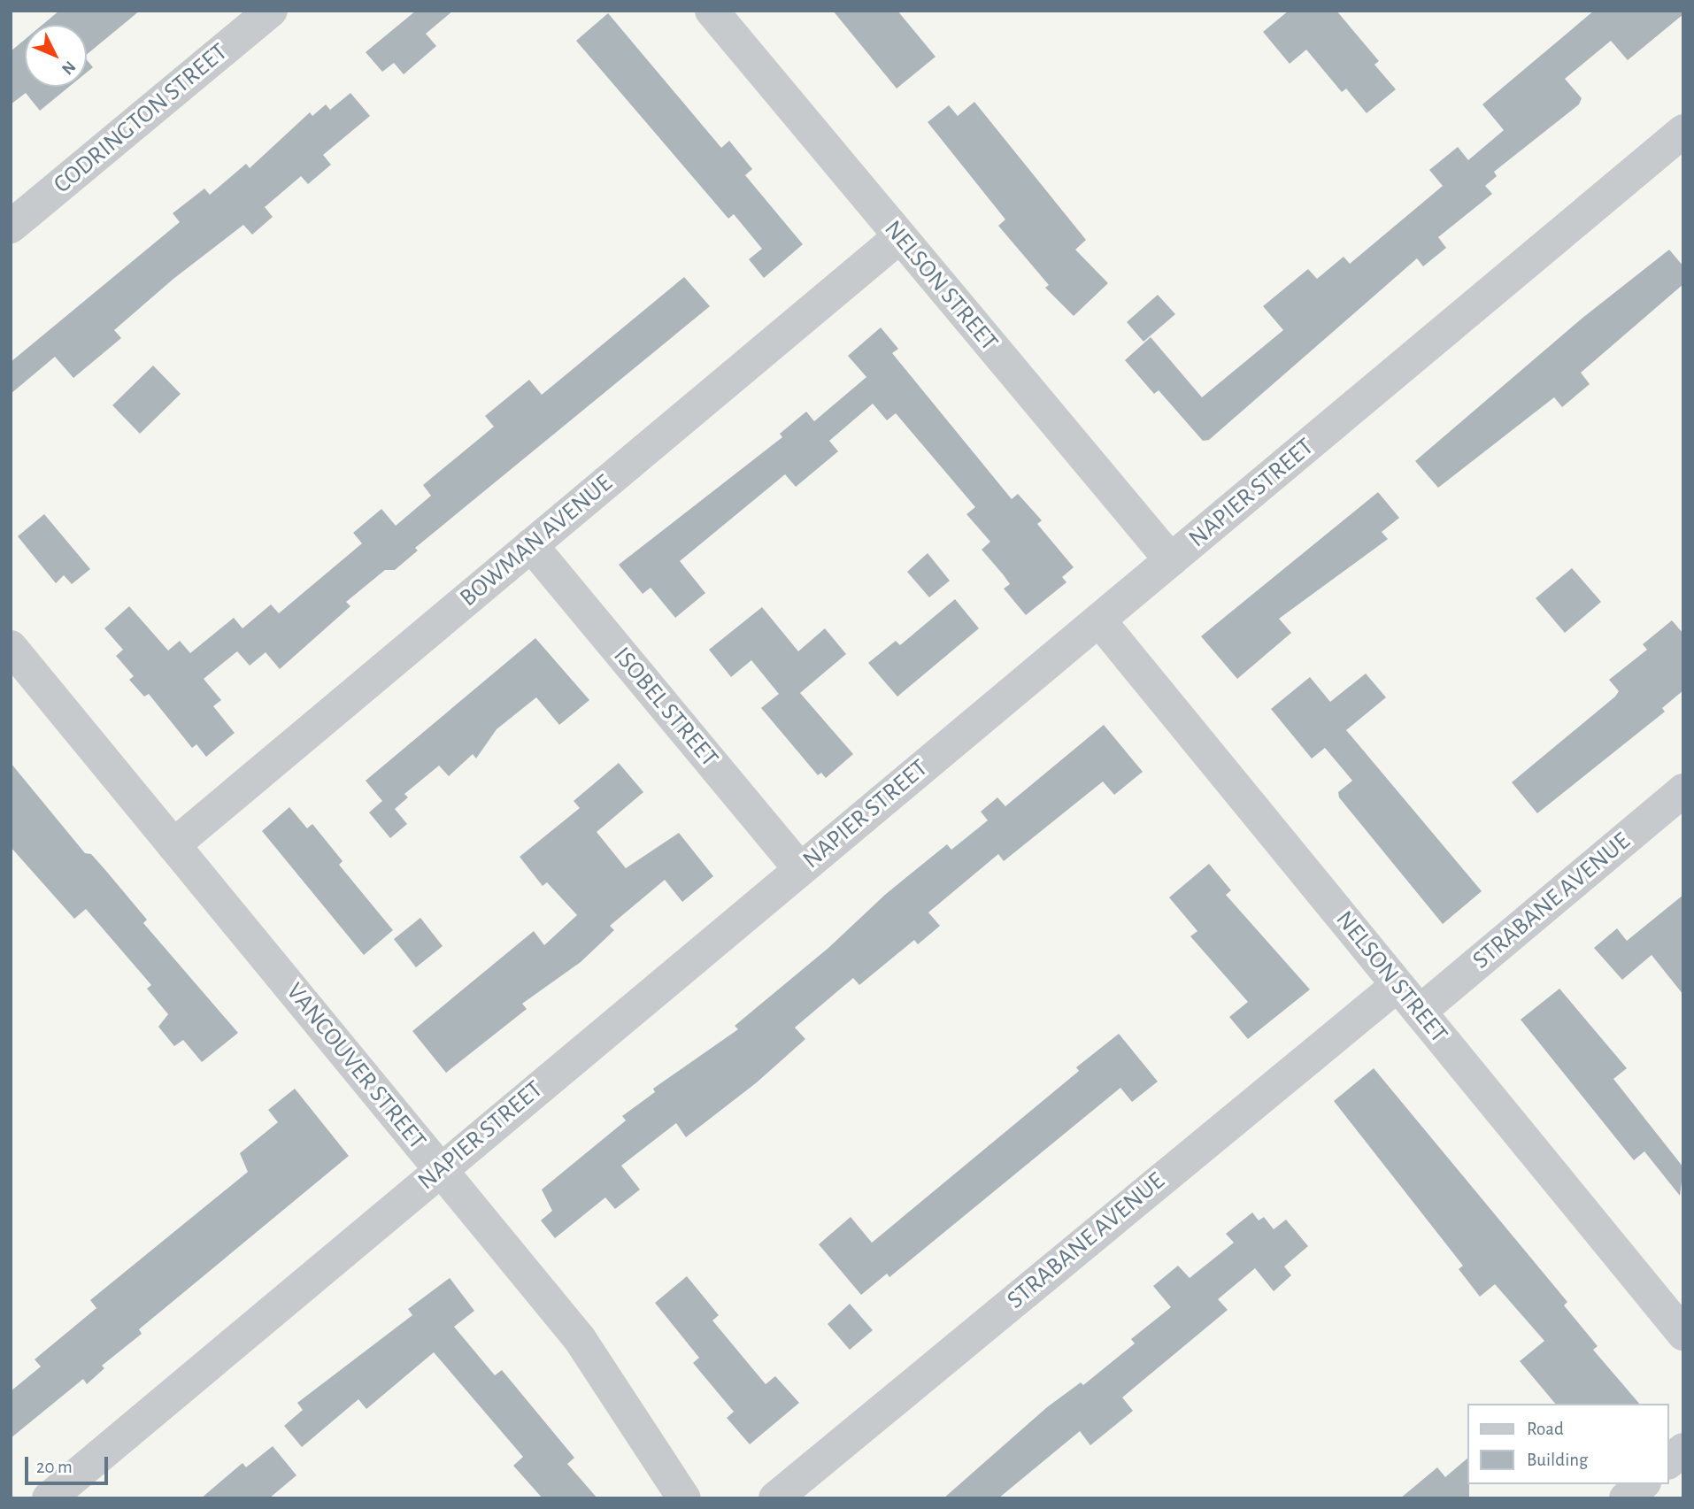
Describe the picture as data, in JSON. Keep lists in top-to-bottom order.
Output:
{
  "streets": {
    "street": [
      "CODRINGTON STREET",
      "NELSON STREET",
      "NAPIER STREET",
      "BOWMAN AVENUE",
      "ISOBEL STREET",
      "STRABANE AVENUE",
      "VANCOUVER STREET"
    ]
  },
  "crossings": [
    ["NELSON STREET", "NAPIER STREET"],
    ["NELSON STREET", "BOWMAN AVENUE"],
    ["NELSON STREET", "STRABANE AVENUE"],
    ["NAPIER STREET", "ISOBEL STREET"],
    ["NAPIER STREET", "VANCOUVER STREET"],
    ["BOWMAN AVENUE", "ISOBEL STREET"],
    ["BOWMAN AVENUE", "VANCOUVER STREET"]
  ],
  "legend": ["Road", "Building"],
  "scale_bar": "20 m",
  "north": "bottom right"
}
